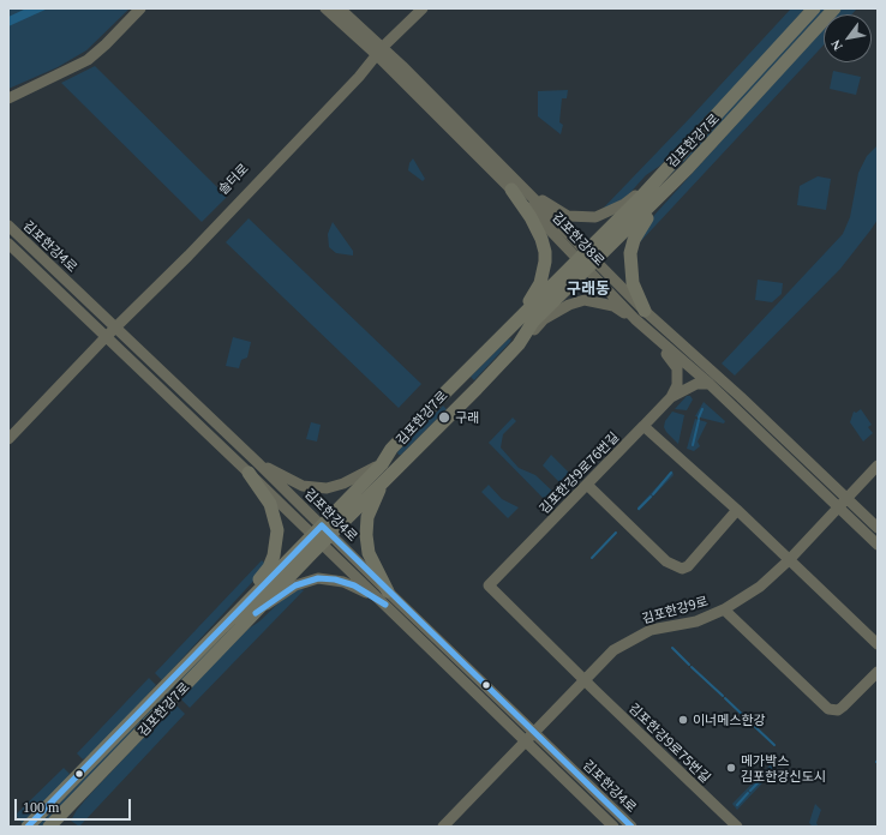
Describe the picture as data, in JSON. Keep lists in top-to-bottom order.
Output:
{
  "streets": {
    "main road": ["김포한강7로"],
    "street": [
      "솔터로",
      "김포한강8로",
      "김포한강4로",
      "김포한강9로76번길",
      "김포한강9로",
      "김포한강9로75번길"
    ]
  },
  "crossings": [
    ["김포한강7로", "김포한강8로"],
    ["김포한강7로", "김포한강4로"],
    ["솔터로", "김포한강8로"],
    ["솔터로", "김포한강4로"],
    ["김포한강8로", "김포한강9로"],
    ["김포한강4로", "김포한강9로"],
    ["김포한강9로76번길", "김포한강9로"],
    ["김포한강9로76번길", "김포한강9로75번길"],
    ["김포한강9로", "김포한강9로75번길"]
  ],
  "districts": ["구래동"],
  "places": ["구래", "이너메스한강", "메가박스 김포한강신도시"],
  "scale_bar": "100 m",
  "north": "bottom left"
}
